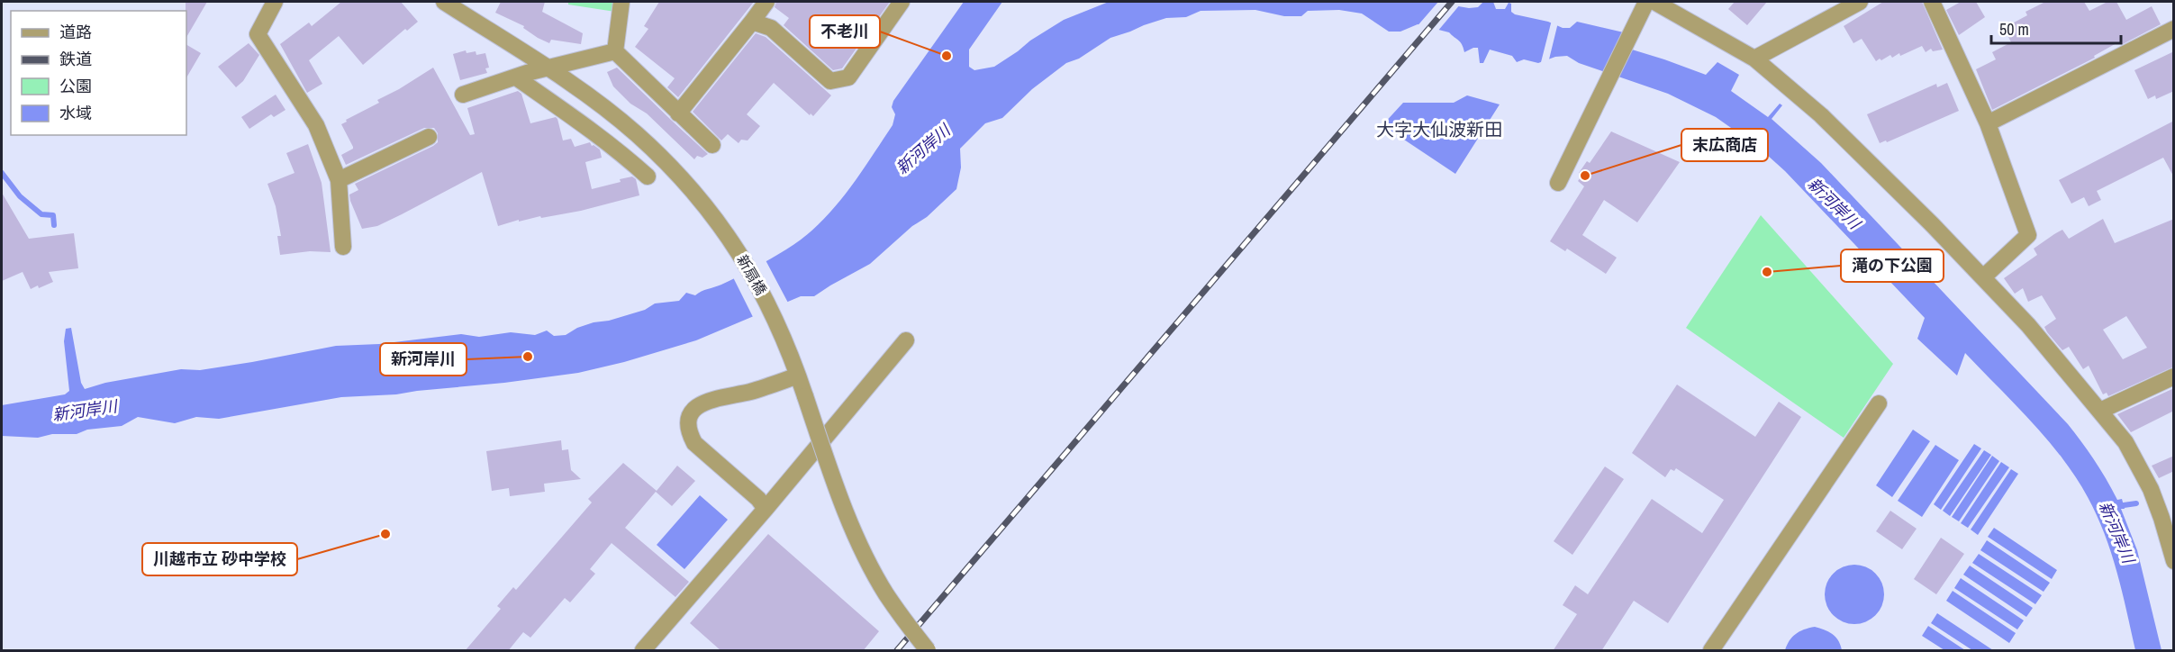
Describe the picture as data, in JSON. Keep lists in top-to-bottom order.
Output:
{
  "streets": {
    "street": ["新扇橋"]
  },
  "districts": ["大字大仙波新田"],
  "water": ["新河岸川"],
  "places": [
    "不老川",
    "末広商店",
    "滝の下公園",
    "新河岸川",
    "川越市立 砂中学校"
  ],
  "legend": [
    "道路",
    "鉄道",
    "公園",
    "水域"
  ],
  "scale_bar": "50 m"
}
